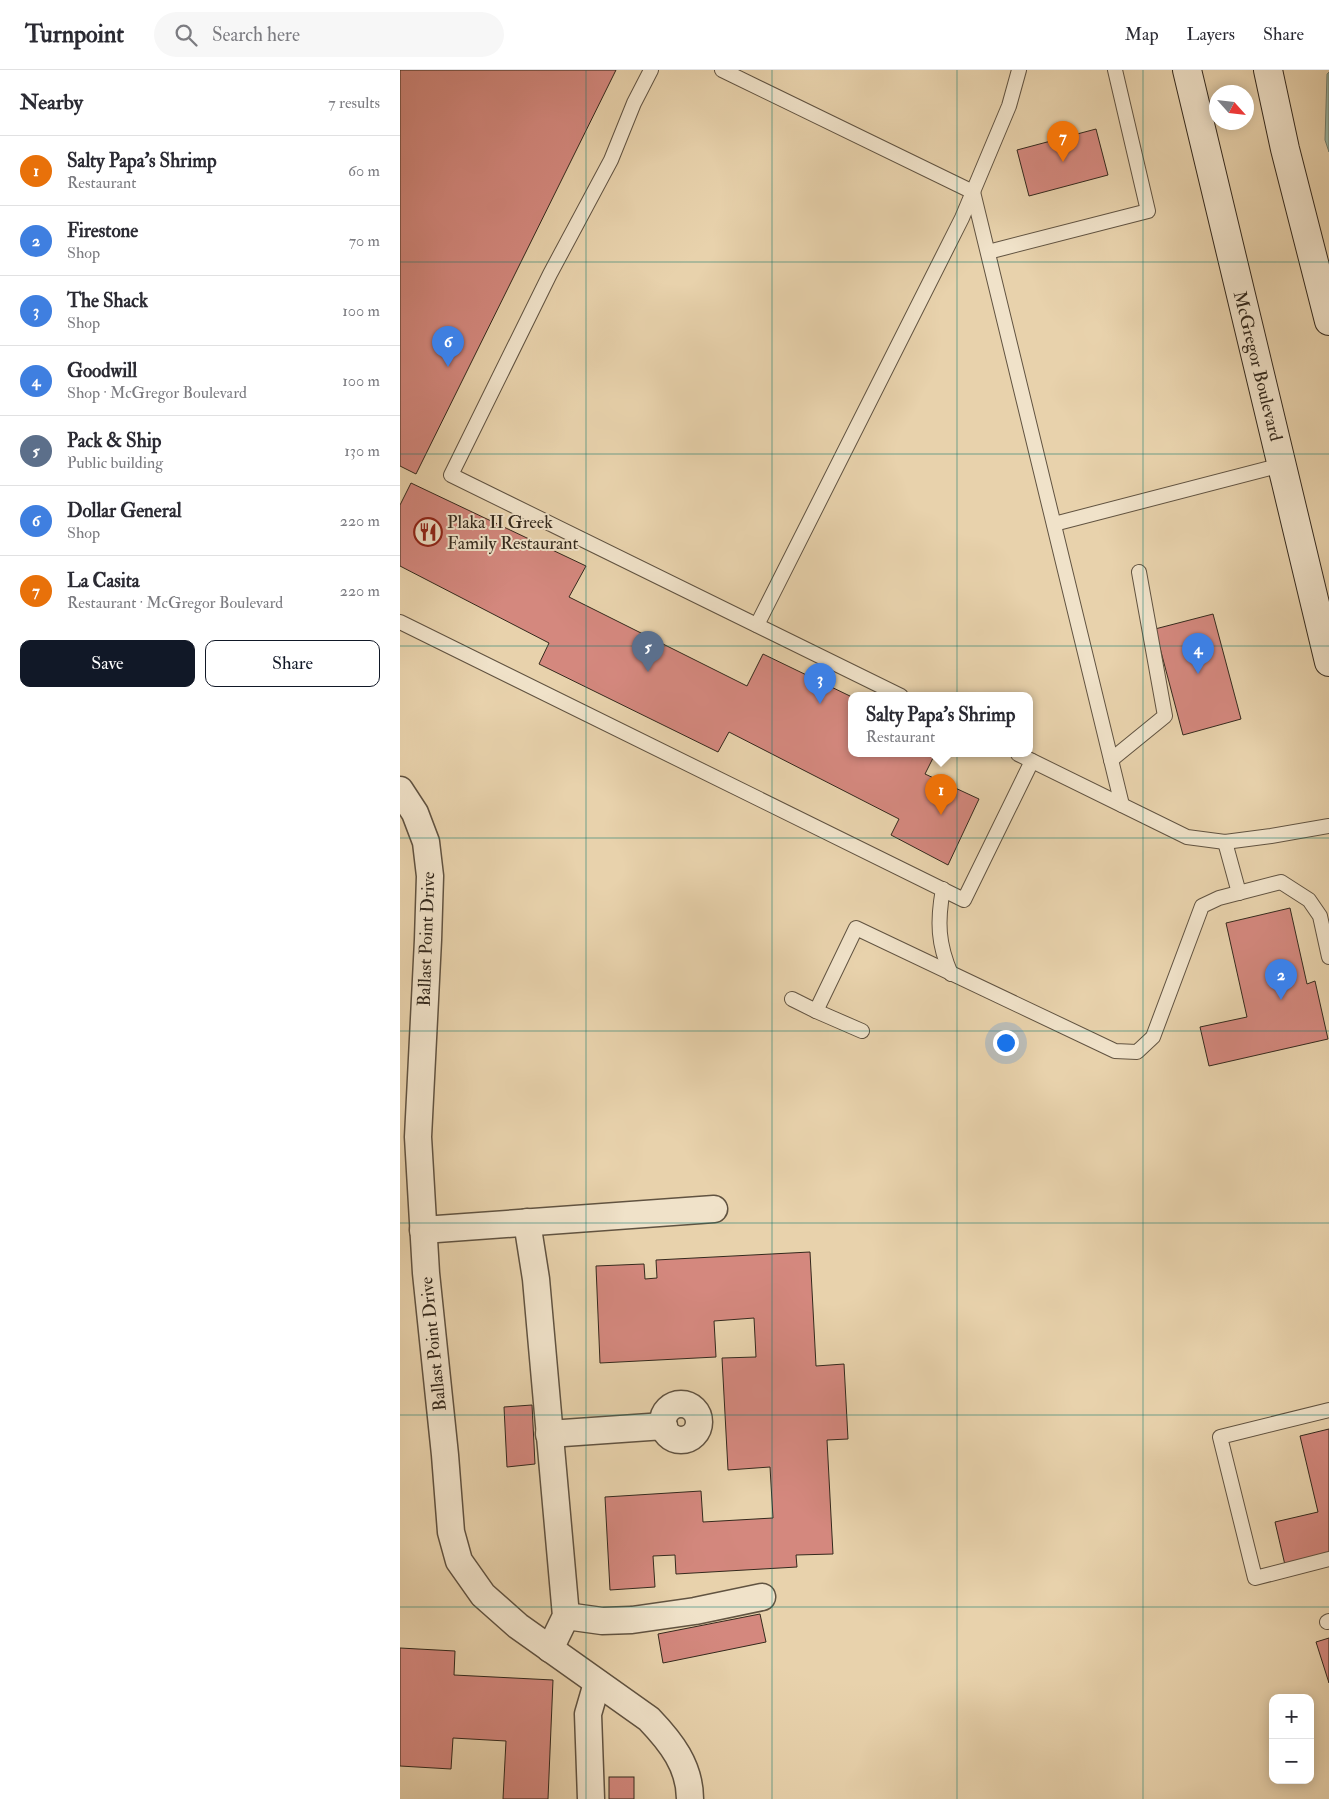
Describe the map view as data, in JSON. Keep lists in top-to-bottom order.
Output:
{
  "streets": {
    "main road": ["McGregor Boulevard"],
    "street": ["Ballast Point Drive"]
  },
  "places": {
    "restaurant": ["Plaka II Greek Family Restaurant"]
  },
  "north": "bottom right",
  "page": {
    "header": "Turnpoint",
    "search": "Search here",
    "nav": ["Map", "Layers", "Share"],
    "heading": ["Nearby", "7 results"],
    "pins": [
      "7",
      "6",
      "5",
      "4",
      "3",
      "1",
      "2"
    ],
    "list": [
      {
        "mark": "1",
        "name": "Salty Papa's Shrimp",
        "note": "Restaurant",
        "value": "60 m"
      },
      {
        "mark": "2",
        "name": "Firestone",
        "note": "Shop",
        "value": "70 m"
      },
      {
        "mark": "3",
        "name": "The Shack",
        "note": "Shop",
        "value": "100 m"
      },
      {
        "mark": "4",
        "name": "Goodwill",
        "note": "Shop · McGregor Boulevard",
        "value": "100 m"
      },
      {
        "mark": "5",
        "name": "Pack & Ship",
        "note": "Public building",
        "value": "130 m"
      },
      {
        "mark": "6",
        "name": "Dollar General",
        "note": "Shop",
        "value": "220 m"
      },
      {
        "mark": "7",
        "name": "La Casita",
        "note": "Restaurant · McGregor Boulevard",
        "value": "220 m"
      }
    ],
    "buttons": ["Save", "Share"],
    "popup": ["Salty Papa's Shrimp", "Restaurant"],
    "map_buttons": ["+", "−"]
  }
}
